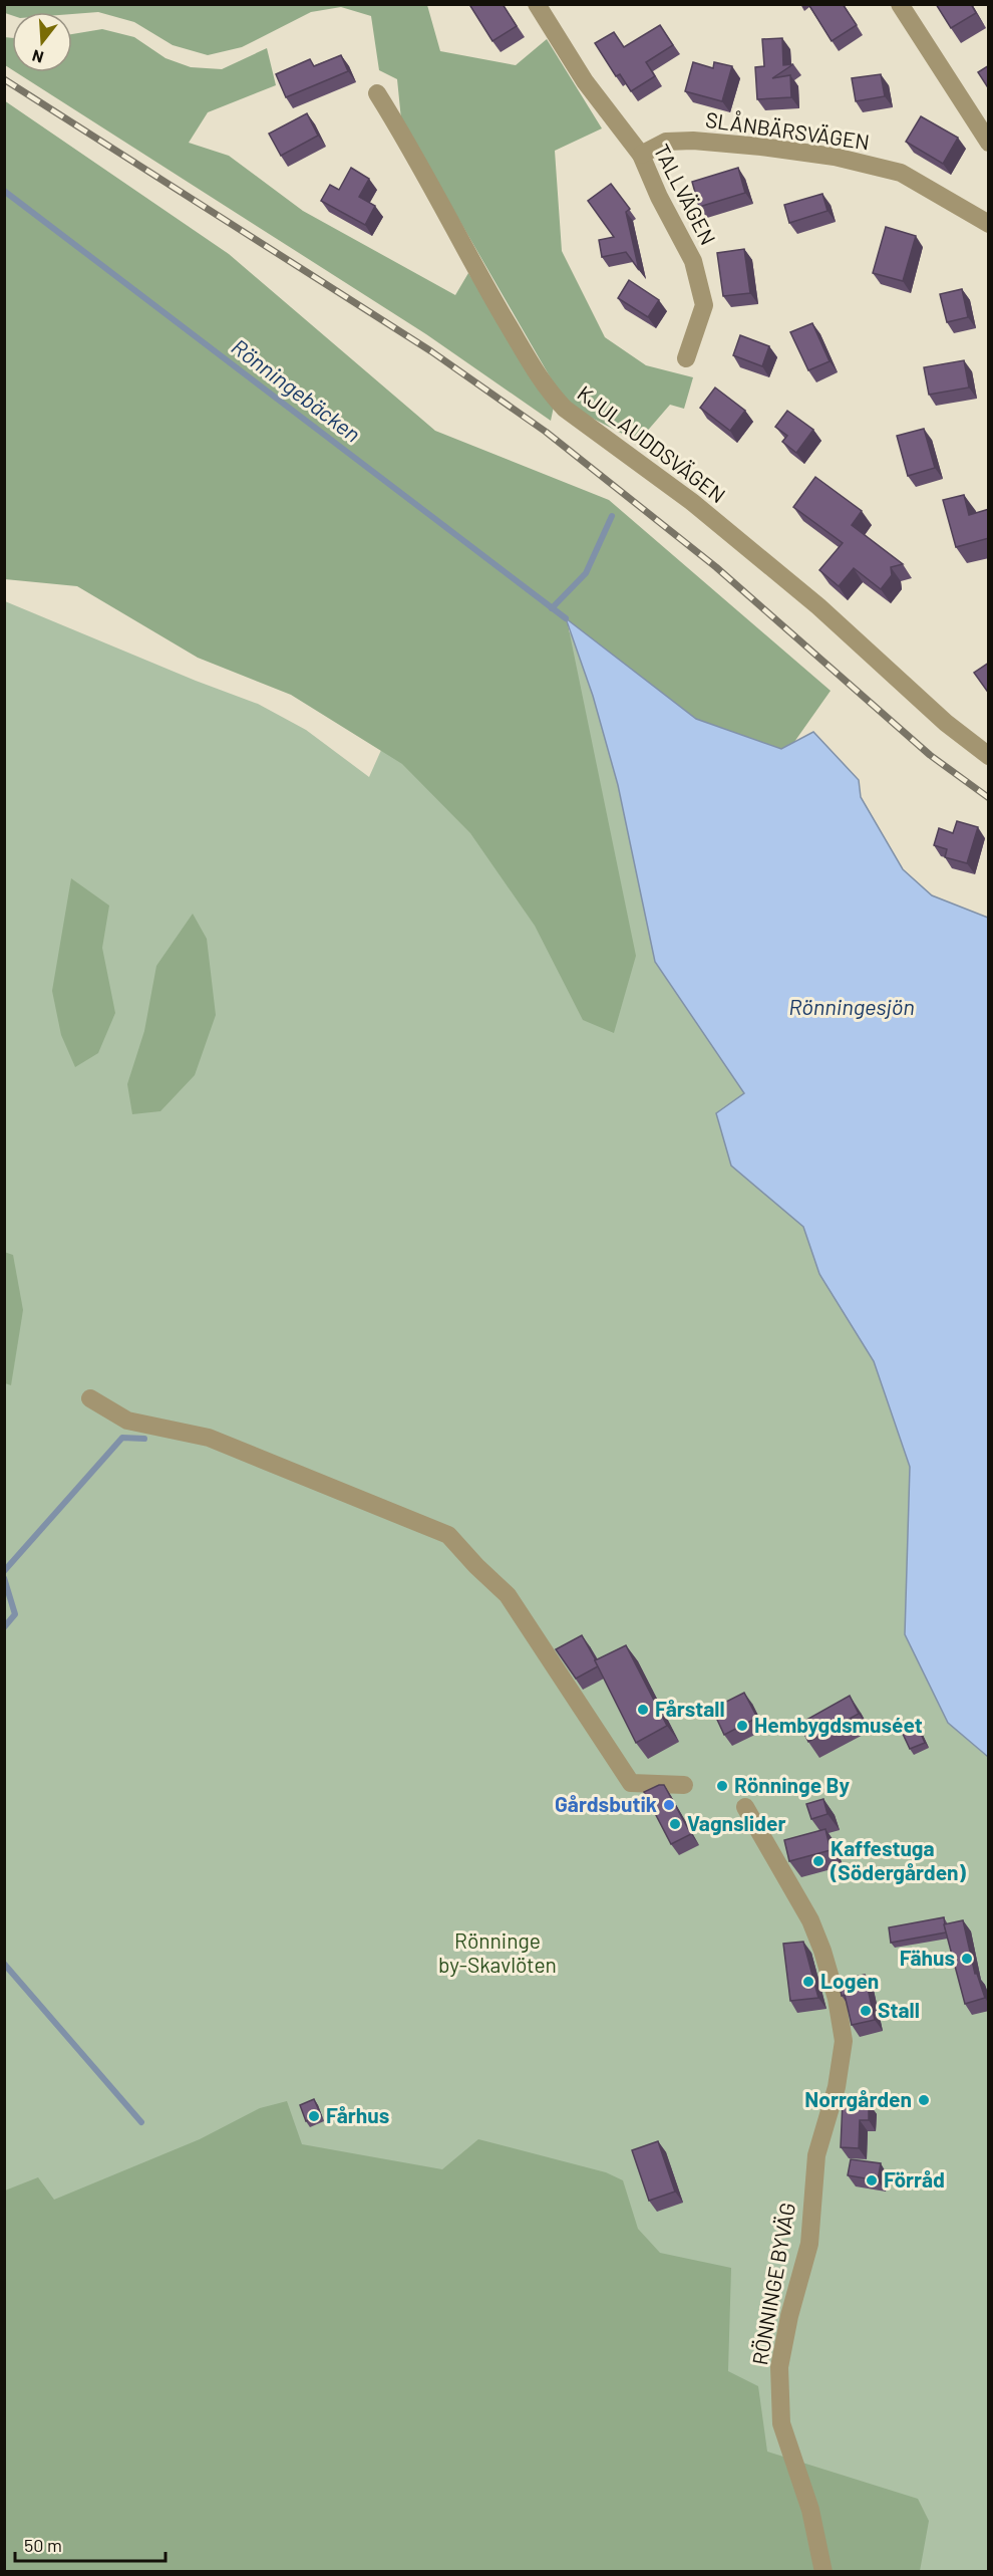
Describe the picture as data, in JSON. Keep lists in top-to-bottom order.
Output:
{
  "streets": {
    "street": [
      "SLÅNBÄRSVÄGEN",
      "TALLVÄGEN",
      "KJULAUDDSVÄGEN",
      "RÖNNINGE BYVÄG"
    ]
  },
  "crossings": [
    ["SLÅNBÄRSVÄGEN", "TALLVÄGEN"]
  ],
  "water": ["Rönningebäcken", "Rönningesjön"],
  "parks": ["Rönninge by-Skavlöten"],
  "places": [
    "Fårstall",
    "Hembygdsmuséet",
    "Rönninge By",
    "Gårdsbutik",
    "Vagnslider",
    "Kaffestuga (Södergården)",
    "Fähus",
    "Logen",
    "Stall",
    "Norrgården",
    "Fårhus",
    "Förråd"
  ],
  "scale_bar": "50 m",
  "north": "bottom"
}
